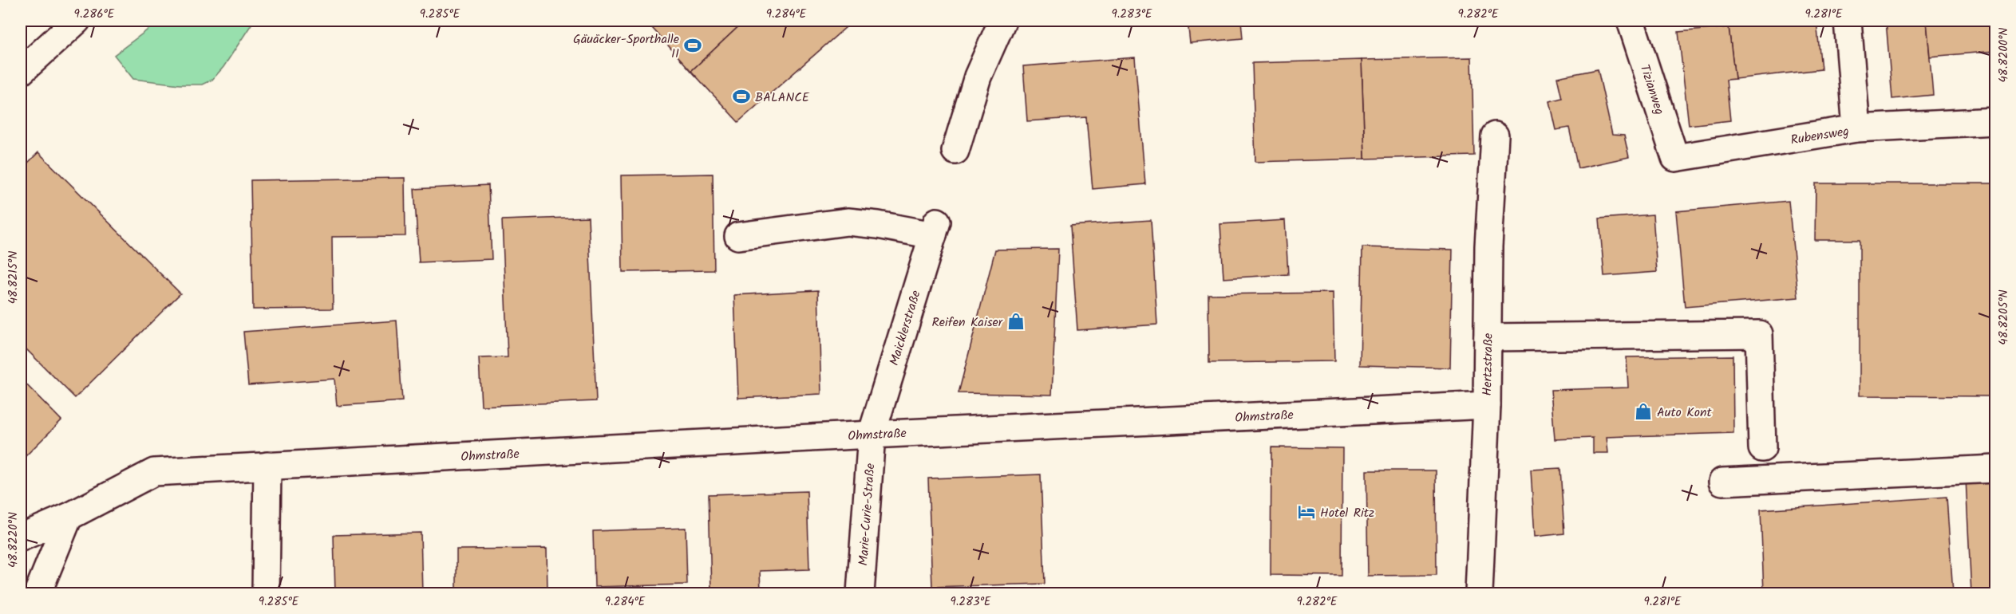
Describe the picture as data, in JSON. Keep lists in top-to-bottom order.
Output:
{
  "streets": {
    "street": [
      "Tizianweg",
      "Rubensweg",
      "Maicklerstraße",
      "Hertzstraße",
      "Ohmstraße",
      "Marie-Curie-Straße"
    ]
  },
  "crossings": [
    ["Tizianweg", "Rubensweg"],
    ["Maicklerstraße", "Ohmstraße"],
    ["Maicklerstraße", "Marie-Curie-Straße"],
    ["Hertzstraße", "Ohmstraße"],
    ["Ohmstraße", "Marie-Curie-Straße"]
  ],
  "places": {
    "sports": ["Gäuäcker-Sporthalle II", "BALANCE"],
    "shop": ["Reifen Kaiser", "Auto Kont"],
    "hotel": ["Hotel Ritz"]
  },
  "coordinates": [
    "9.286°E",
    "9.285°E",
    "9.284°E",
    "9.283°E",
    "9.282°E",
    "9.281°E",
    "48.8200°N",
    "48.8215°N",
    "48.8205°N",
    "48.8220°N"
  ]
}
